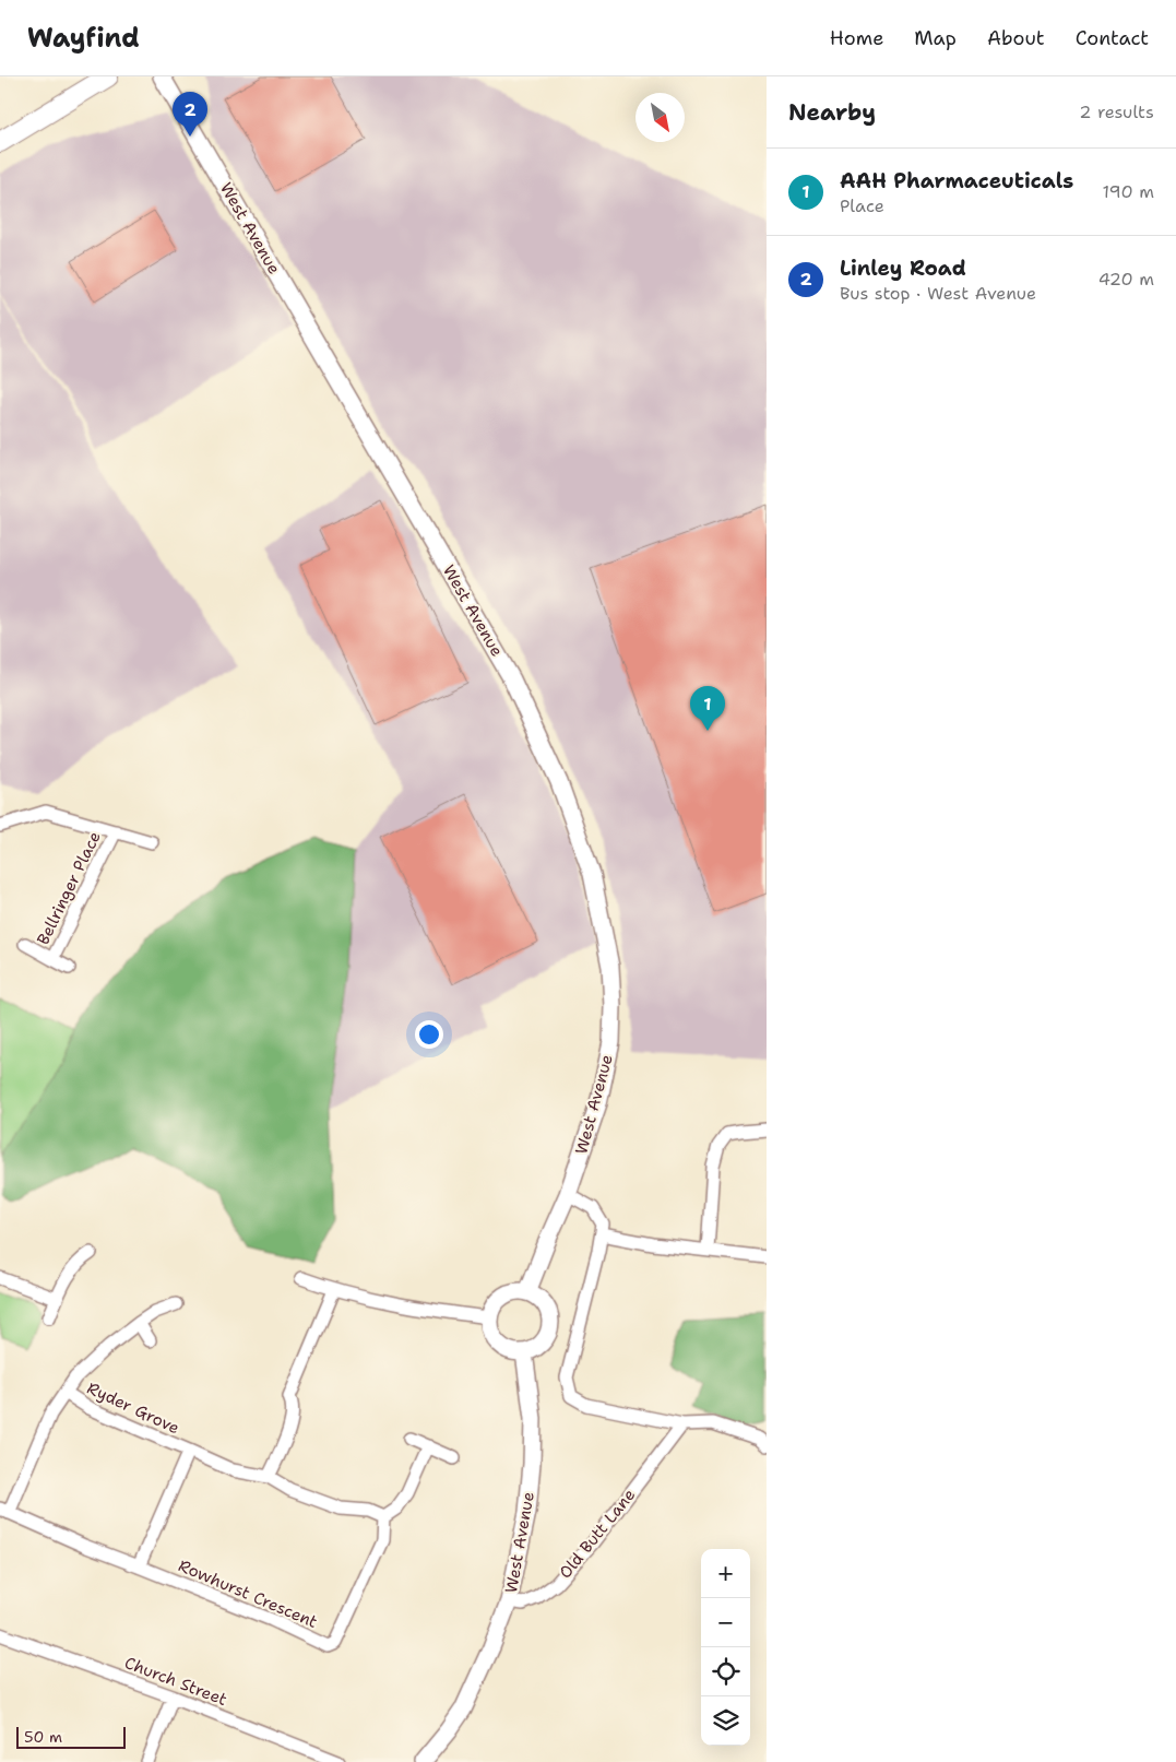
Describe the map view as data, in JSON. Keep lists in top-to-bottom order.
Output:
{
  "streets": {
    "street": [
      "West Avenue",
      "Bellringer Place",
      "Ryder Grove",
      "Old Butt Lane",
      "Rowhurst Crescent",
      "Church Street"
    ]
  },
  "crossings": [
    ["West Avenue", "Old Butt Lane"],
    ["Ryder Grove", "Rowhurst Crescent"]
  ],
  "scale_bar": "50 m",
  "north": "bottom right",
  "page": {
    "header": "Wayfind",
    "nav": [
      "Home",
      "Map",
      "About",
      "Contact"
    ],
    "heading": ["Nearby", "2 results"],
    "pins": ["2", "1"],
    "list": [
      {
        "mark": "1",
        "name": "AAH Pharmaceuticals",
        "note": "Place",
        "value": "190 m"
      },
      {
        "mark": "2",
        "name": "Linley Road",
        "note": "Bus stop · West Avenue",
        "value": "420 m"
      }
    ],
    "map_buttons": ["+", "−"],
    "scale": "50 m"
  }
}
